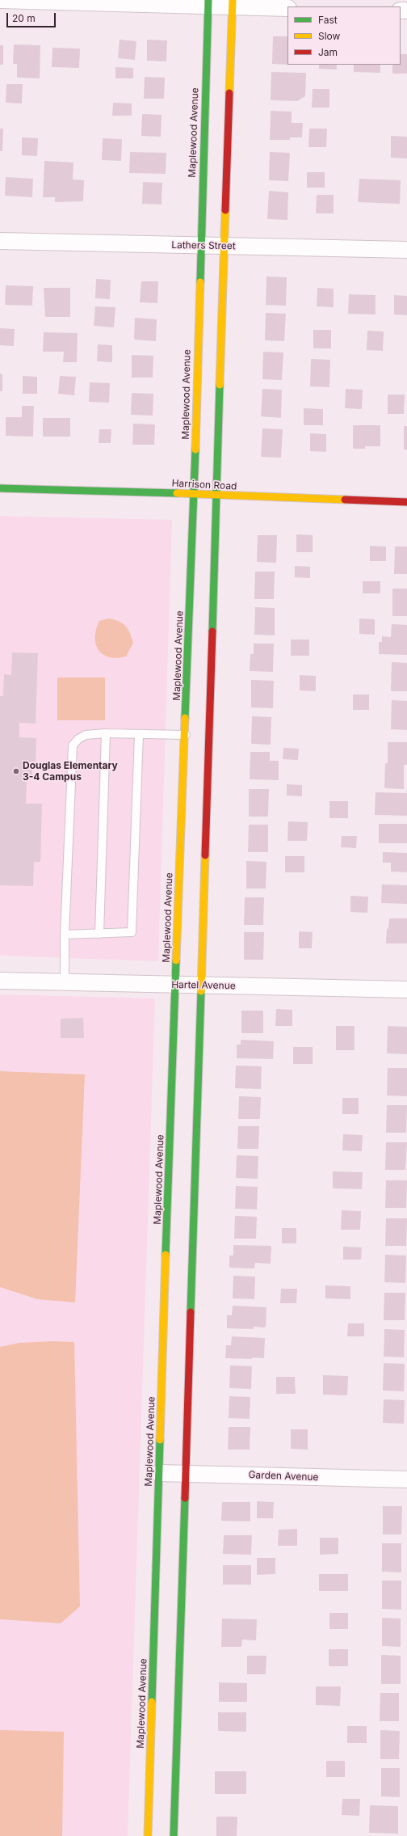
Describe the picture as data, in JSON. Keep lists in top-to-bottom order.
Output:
{
  "streets": {
    "street": [
      "Maplewood Avenue",
      "Lathers Street",
      "Harrison Road",
      "Hartel Avenue",
      "Garden Avenue"
    ]
  },
  "crossings": [
    ["Maplewood Avenue", "Lathers Street"],
    ["Maplewood Avenue", "Harrison Road"],
    ["Maplewood Avenue", "Hartel Avenue"],
    ["Maplewood Avenue", "Garden Avenue"]
  ],
  "places": ["Douglas Elementary 3-4 Campus"],
  "legend": ["Fast", "Slow", "Jam"],
  "scale_bar": "20 m"
}
